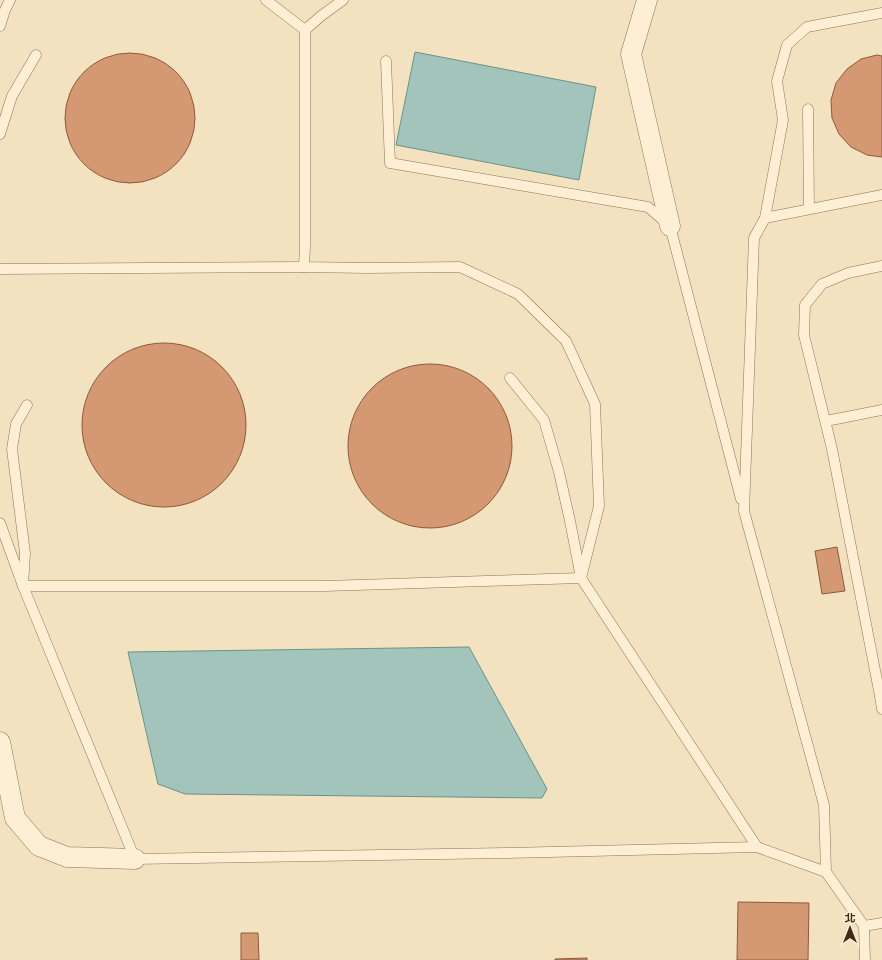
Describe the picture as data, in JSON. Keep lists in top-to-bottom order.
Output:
{
  "north": "top"
}
